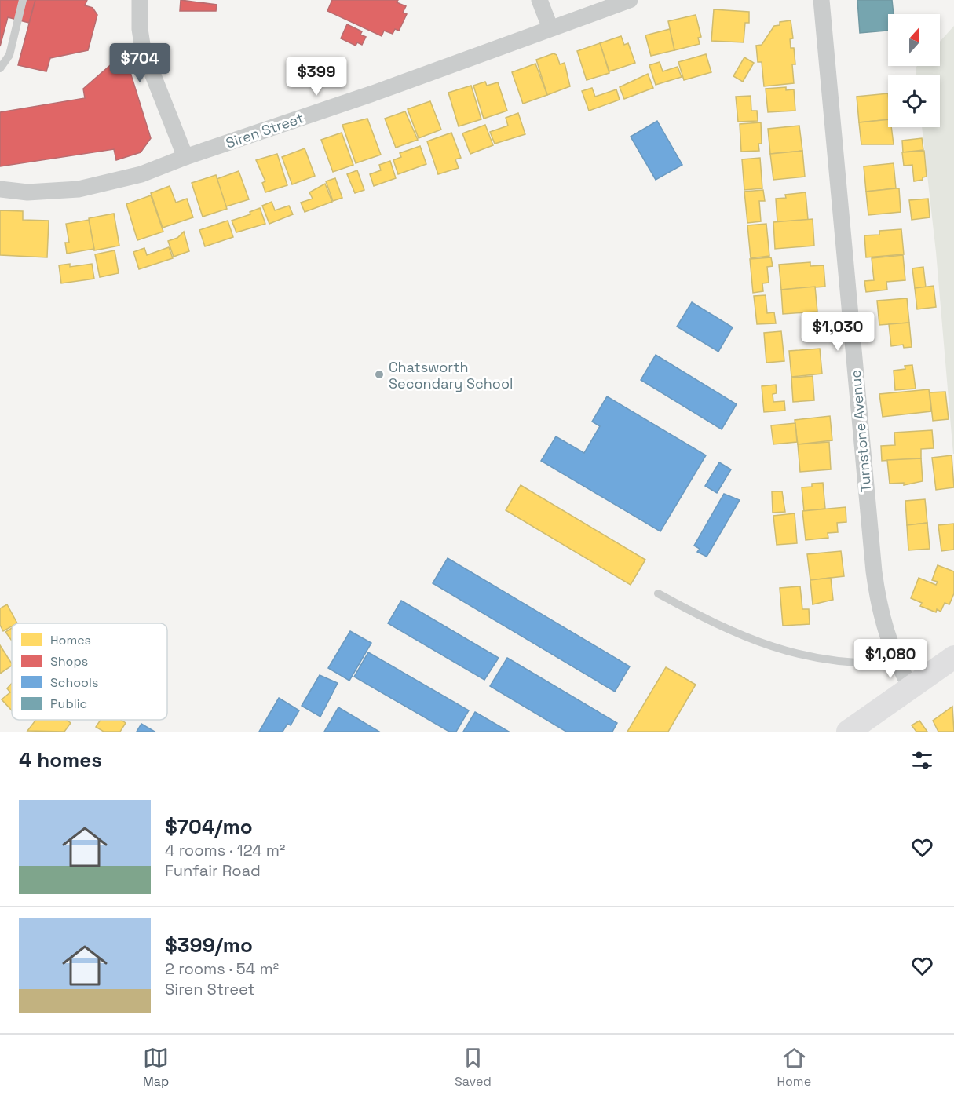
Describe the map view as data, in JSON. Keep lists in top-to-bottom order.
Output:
{
  "streets": {
    "street": ["Siren Street", "Turnstone Avenue"]
  },
  "places": ["Chatsworth Secondary School"],
  "legend": [
    "Homes",
    "Shops",
    "Schools",
    "Public"
  ],
  "north": "top",
  "page": {
    "price": [
      "$704",
      "$399",
      "$1,030",
      "$1,080"
    ],
    "heading": "4 homes",
    "list": [
      {
        "name": "$704/mo",
        "note": "4 rooms · 124 m² · Funfair Road"
      },
      {
        "name": "$399/mo",
        "note": "2 rooms · 54 m² · Siren Street"
      }
    ],
    "tabs": ["Map", "Saved", "Home"]
  }
}
